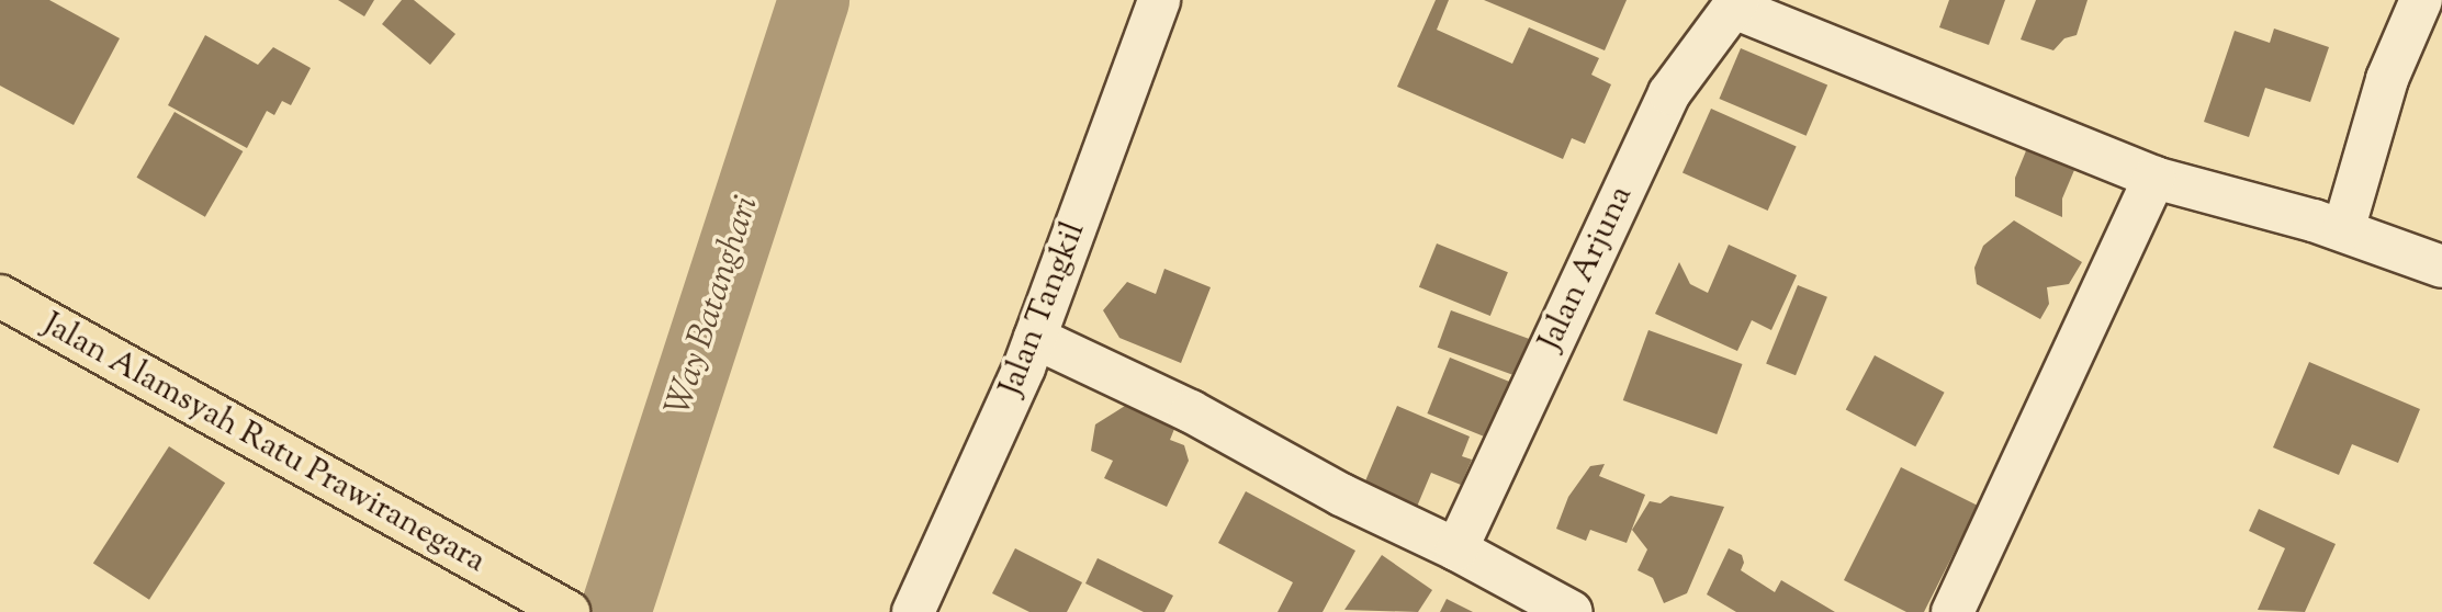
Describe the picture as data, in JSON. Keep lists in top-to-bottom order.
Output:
{
  "streets": {
    "main road": ["Jalan Alamsyah Ratu Prawiranegara"],
    "street": ["Jalan Arjuna", "Jalan Tangkil"]
  },
  "water": ["Way Batanghari"]
}
